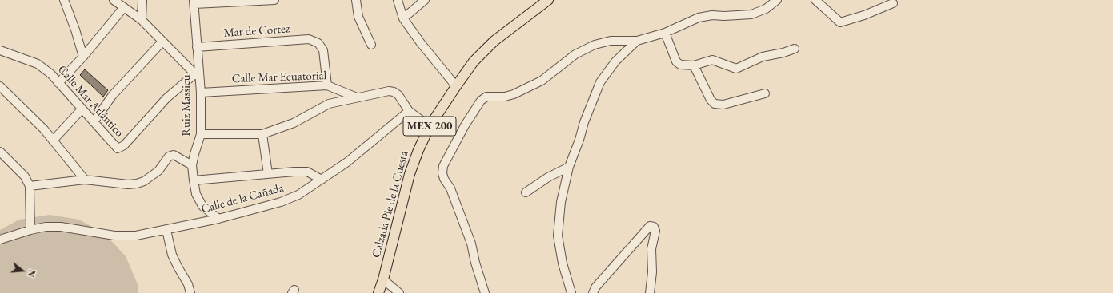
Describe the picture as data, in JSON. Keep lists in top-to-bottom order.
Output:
{
  "streets": {
    "main road": ["MEX 200", "Calzada Pie de la Cuesta"],
    "street": [
      "Mar de Cortez",
      "Calle Mar Ecuatorial",
      "Calle Mar Atlántico",
      "Ruiz Massieu",
      "Calle de la Cañada"
    ]
  },
  "crossings": [
    ["Mar de Cortez", "Calle Mar Ecuatorial"],
    ["Mar de Cortez", "Ruiz Massieu"],
    ["Calle Mar Ecuatorial", "Ruiz Massieu"],
    ["Calle Mar Atlántico", "Ruiz Massieu"],
    ["Ruiz Massieu", "Calle de la Cañada"]
  ],
  "north": "right"
}
